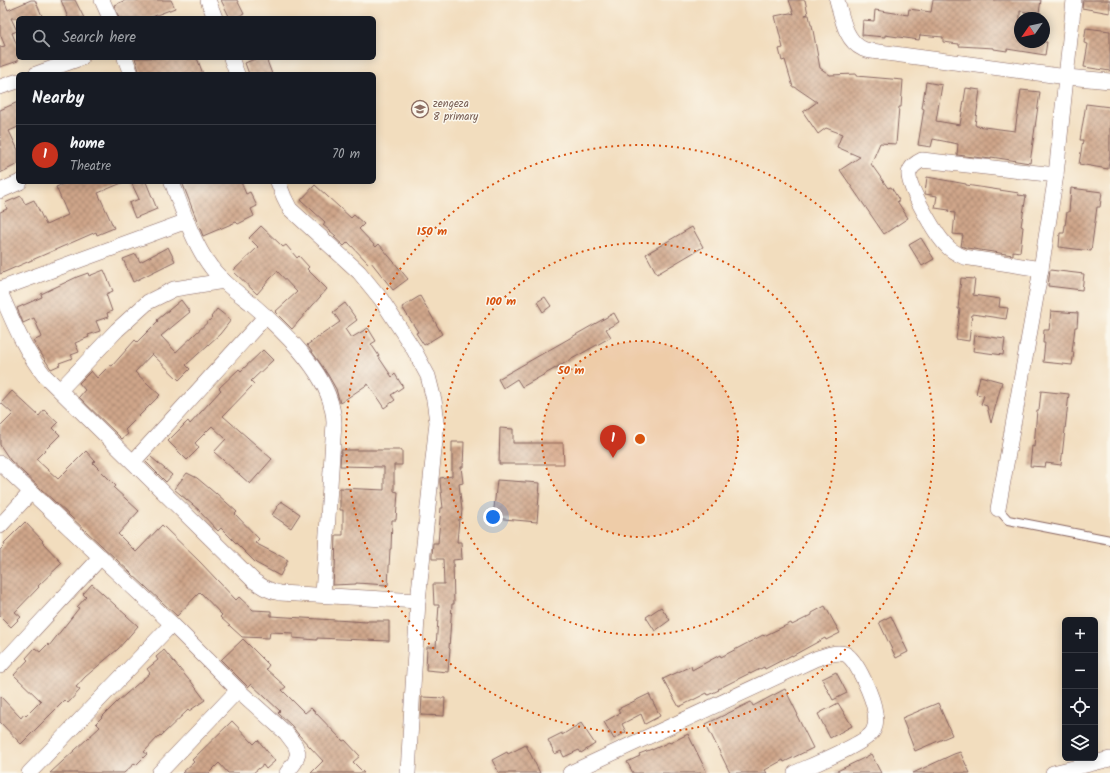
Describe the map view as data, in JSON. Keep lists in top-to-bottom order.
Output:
{
  "places": {
    "school or university": ["zengeza 8 primary"]
  },
  "north": "bottom left",
  "page": {
    "search": "Search here",
    "heading": "Nearby",
    "list": [
      {
        "mark": "1",
        "name": "home",
        "note": "Theatre",
        "value": "70 m"
      }
    ],
    "pins": "1",
    "map_buttons": ["+", "−"]
  },
  "rings": ["150 m", "100 m", "50 m"]
}
